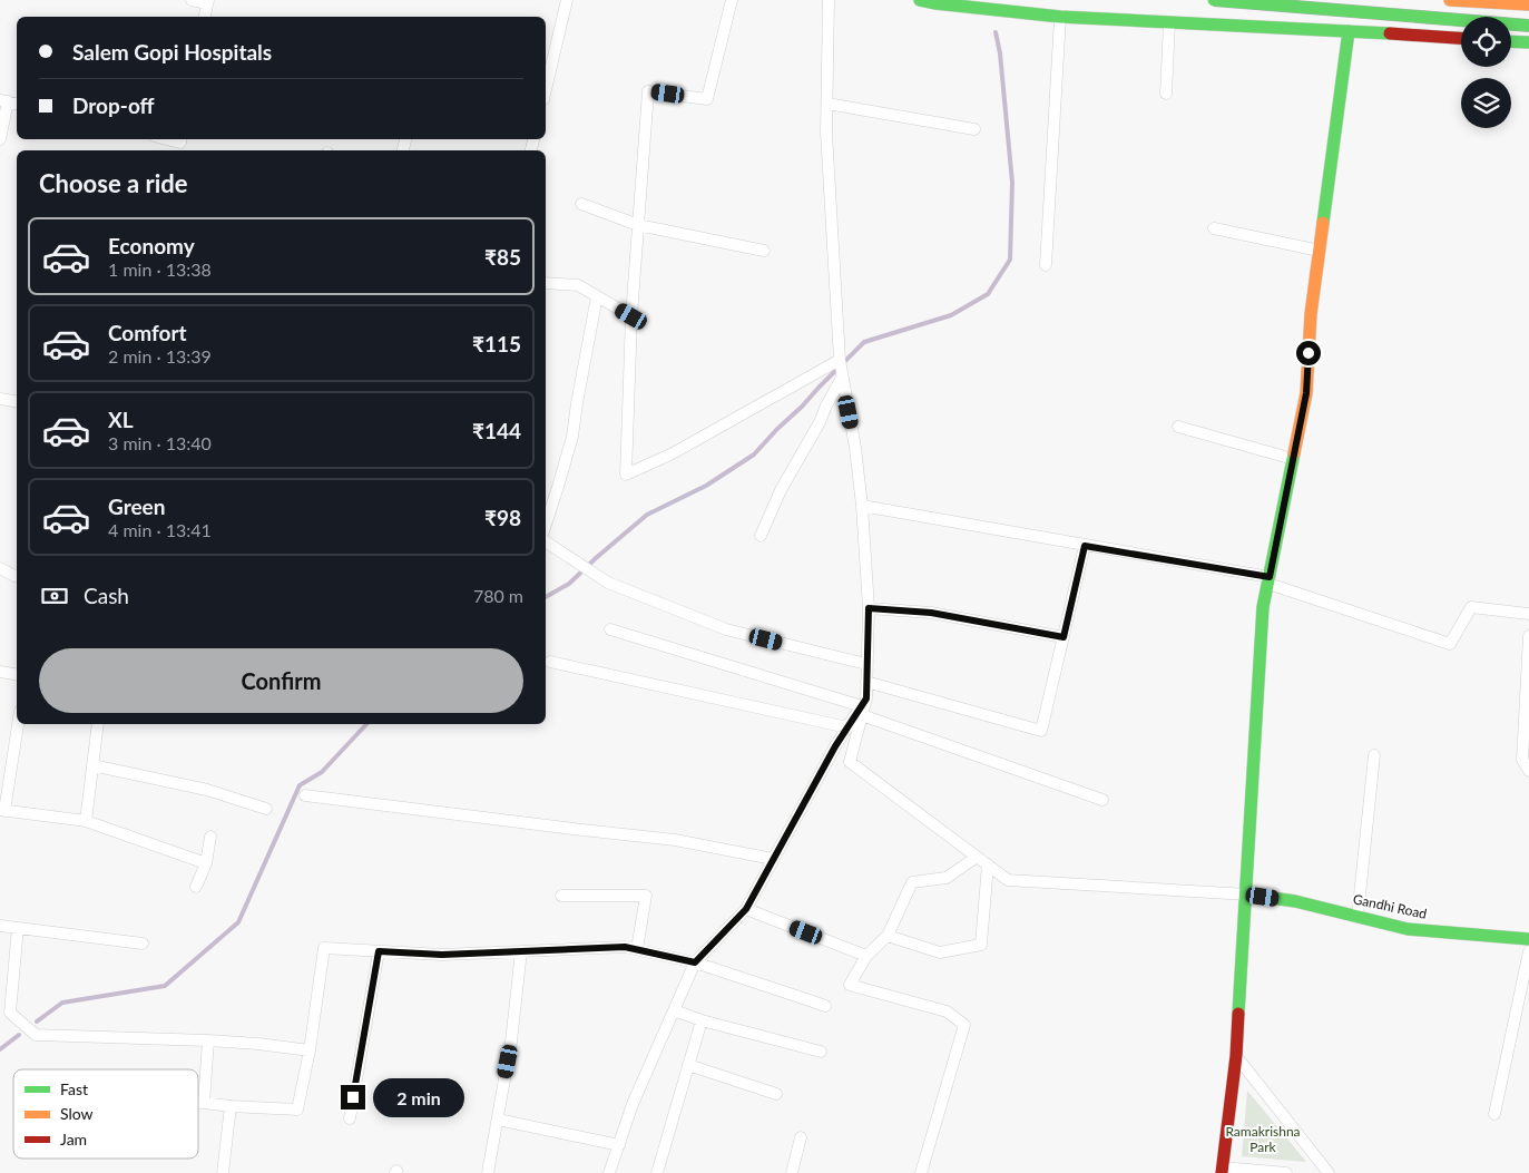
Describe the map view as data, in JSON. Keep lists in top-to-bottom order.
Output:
{
  "streets": {
    "street": ["Gandhi Road"]
  },
  "parks": ["Ramakrishna Park"],
  "legend": ["Fast", "Slow", "Jam"],
  "page": {
    "banner": ["Salem Gopi Hospitals", "Drop-off"],
    "heading": "Choose a ride",
    "list": [
      {
        "name": "Economy",
        "note": "1 min · 13:38",
        "value": "₹85"
      },
      {
        "name": "Comfort",
        "note": "2 min · 13:39",
        "value": "₹115"
      },
      {
        "name": "XL",
        "note": "3 min · 13:40",
        "value": "₹144"
      },
      {
        "name": "Green",
        "note": "4 min · 13:41",
        "value": "₹98"
      }
    ],
    "pay": ["Cash", "780 m"],
    "buttons": "Confirm",
    "bubble": "2 min"
  }
}
